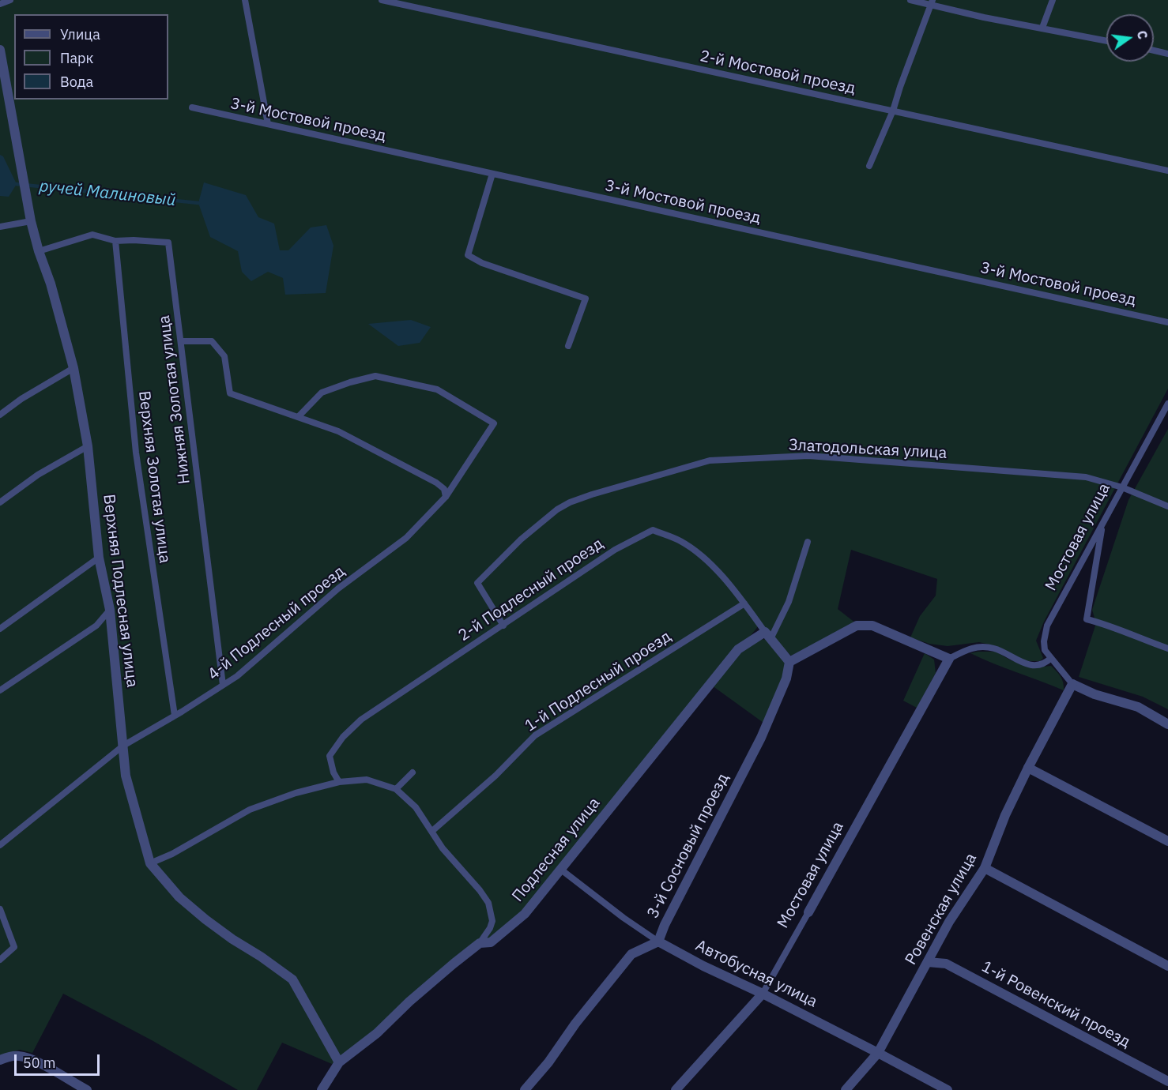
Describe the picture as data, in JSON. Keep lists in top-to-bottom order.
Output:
{
  "streets": {
    "street": [
      "Мостовая улица",
      "Верхняя Подлесная улица",
      "3-й Сосновый проезд",
      "Подлесная улица",
      "Ровенская улица",
      "Автобусная улица",
      "1-й Ровенский проезд"
    ],
    "lane": [
      "2-й Мостовой проезд",
      "3-й Мостовой проезд",
      "Нижняя Золотая улица",
      "Златодольская улица",
      "Верхняя Золотая улица",
      "2-й Подлесный проезд",
      "4-й Подлесный проезд",
      "1-й Подлесный проезд"
    ]
  },
  "crossings": [
    ["Нижняя Золотая улица", "Верхняя Золотая улица"],
    ["Нижняя Золотая улица", "Верхняя Подлесная улица"],
    ["Нижняя Золотая улица", "4-й Подлесный проезд"],
    ["Златодольская улица", "Мостовая улица"],
    ["Златодольская улица", "2-й Подлесный проезд"],
    ["Верхняя Золотая улица", "4-й Подлесный проезд"],
    ["Мостовая улица", "Ровенская улица"],
    ["Мостовая улица", "Автобусная улица"],
    ["2-й Подлесный проезд", "1-й Подлесный проезд"],
    ["2-й Подлесный проезд", "Подлесная улица"],
    ["Верхняя Подлесная улица", "4-й Подлесный проезд"],
    ["Верхняя Подлесная улица", "Подлесная улица"],
    ["3-й Сосновый проезд", "Автобусная улица"],
    ["Подлесная улица", "Автобусная улица"],
    ["Ровенская улица", "Автобусная улица"],
    ["Ровенская улица", "1-й Ровенский проезд"]
  ],
  "water": ["ручей Малиновый"],
  "legend": ["Улица", "Парк", "Вода"],
  "scale_bar": "50 m",
  "north": "right"
}
